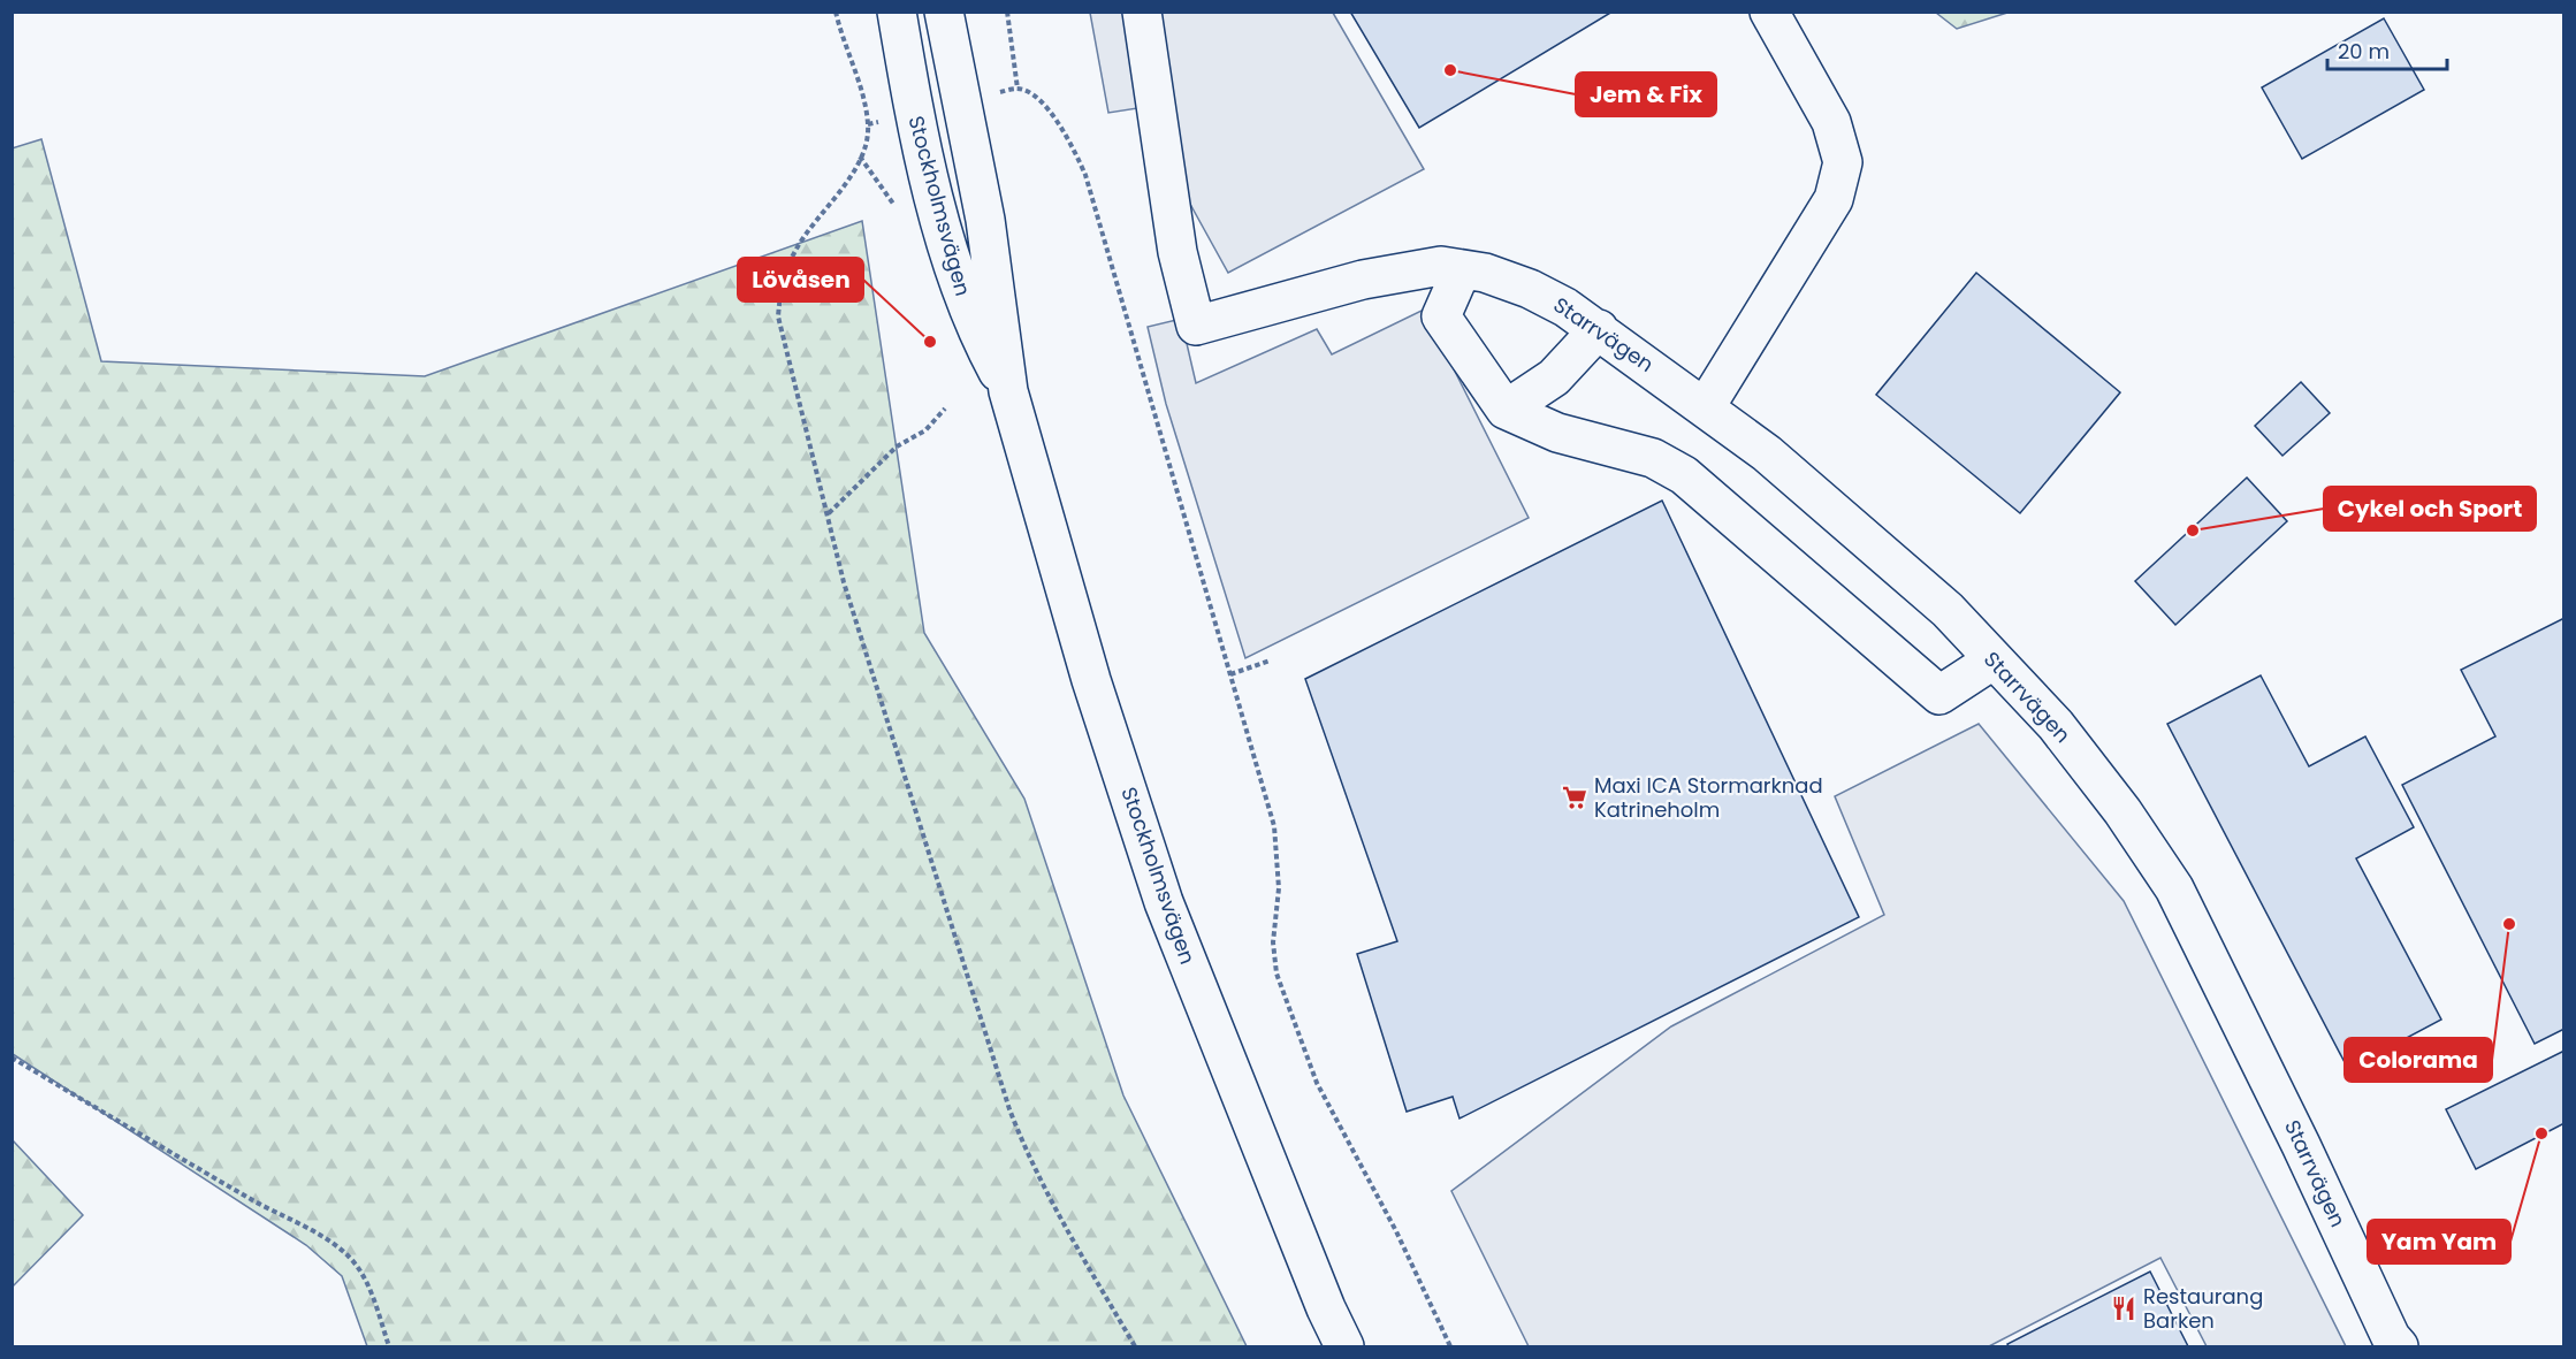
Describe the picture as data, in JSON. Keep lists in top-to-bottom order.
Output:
{
  "streets": {
    "main road": ["Stockholmsvägen", "Starrvägen"]
  },
  "places": {
    "other": [
      "Jem & Fix",
      "Lövåsen",
      "Cykel och Sport",
      "Colorama",
      "Yam Yam"
    ],
    "supermarket": ["Maxi ICA Stormarknad Katrineholm"],
    "restaurant": ["Restaurang Barken"]
  },
  "scale_bar": "20 m"
}
